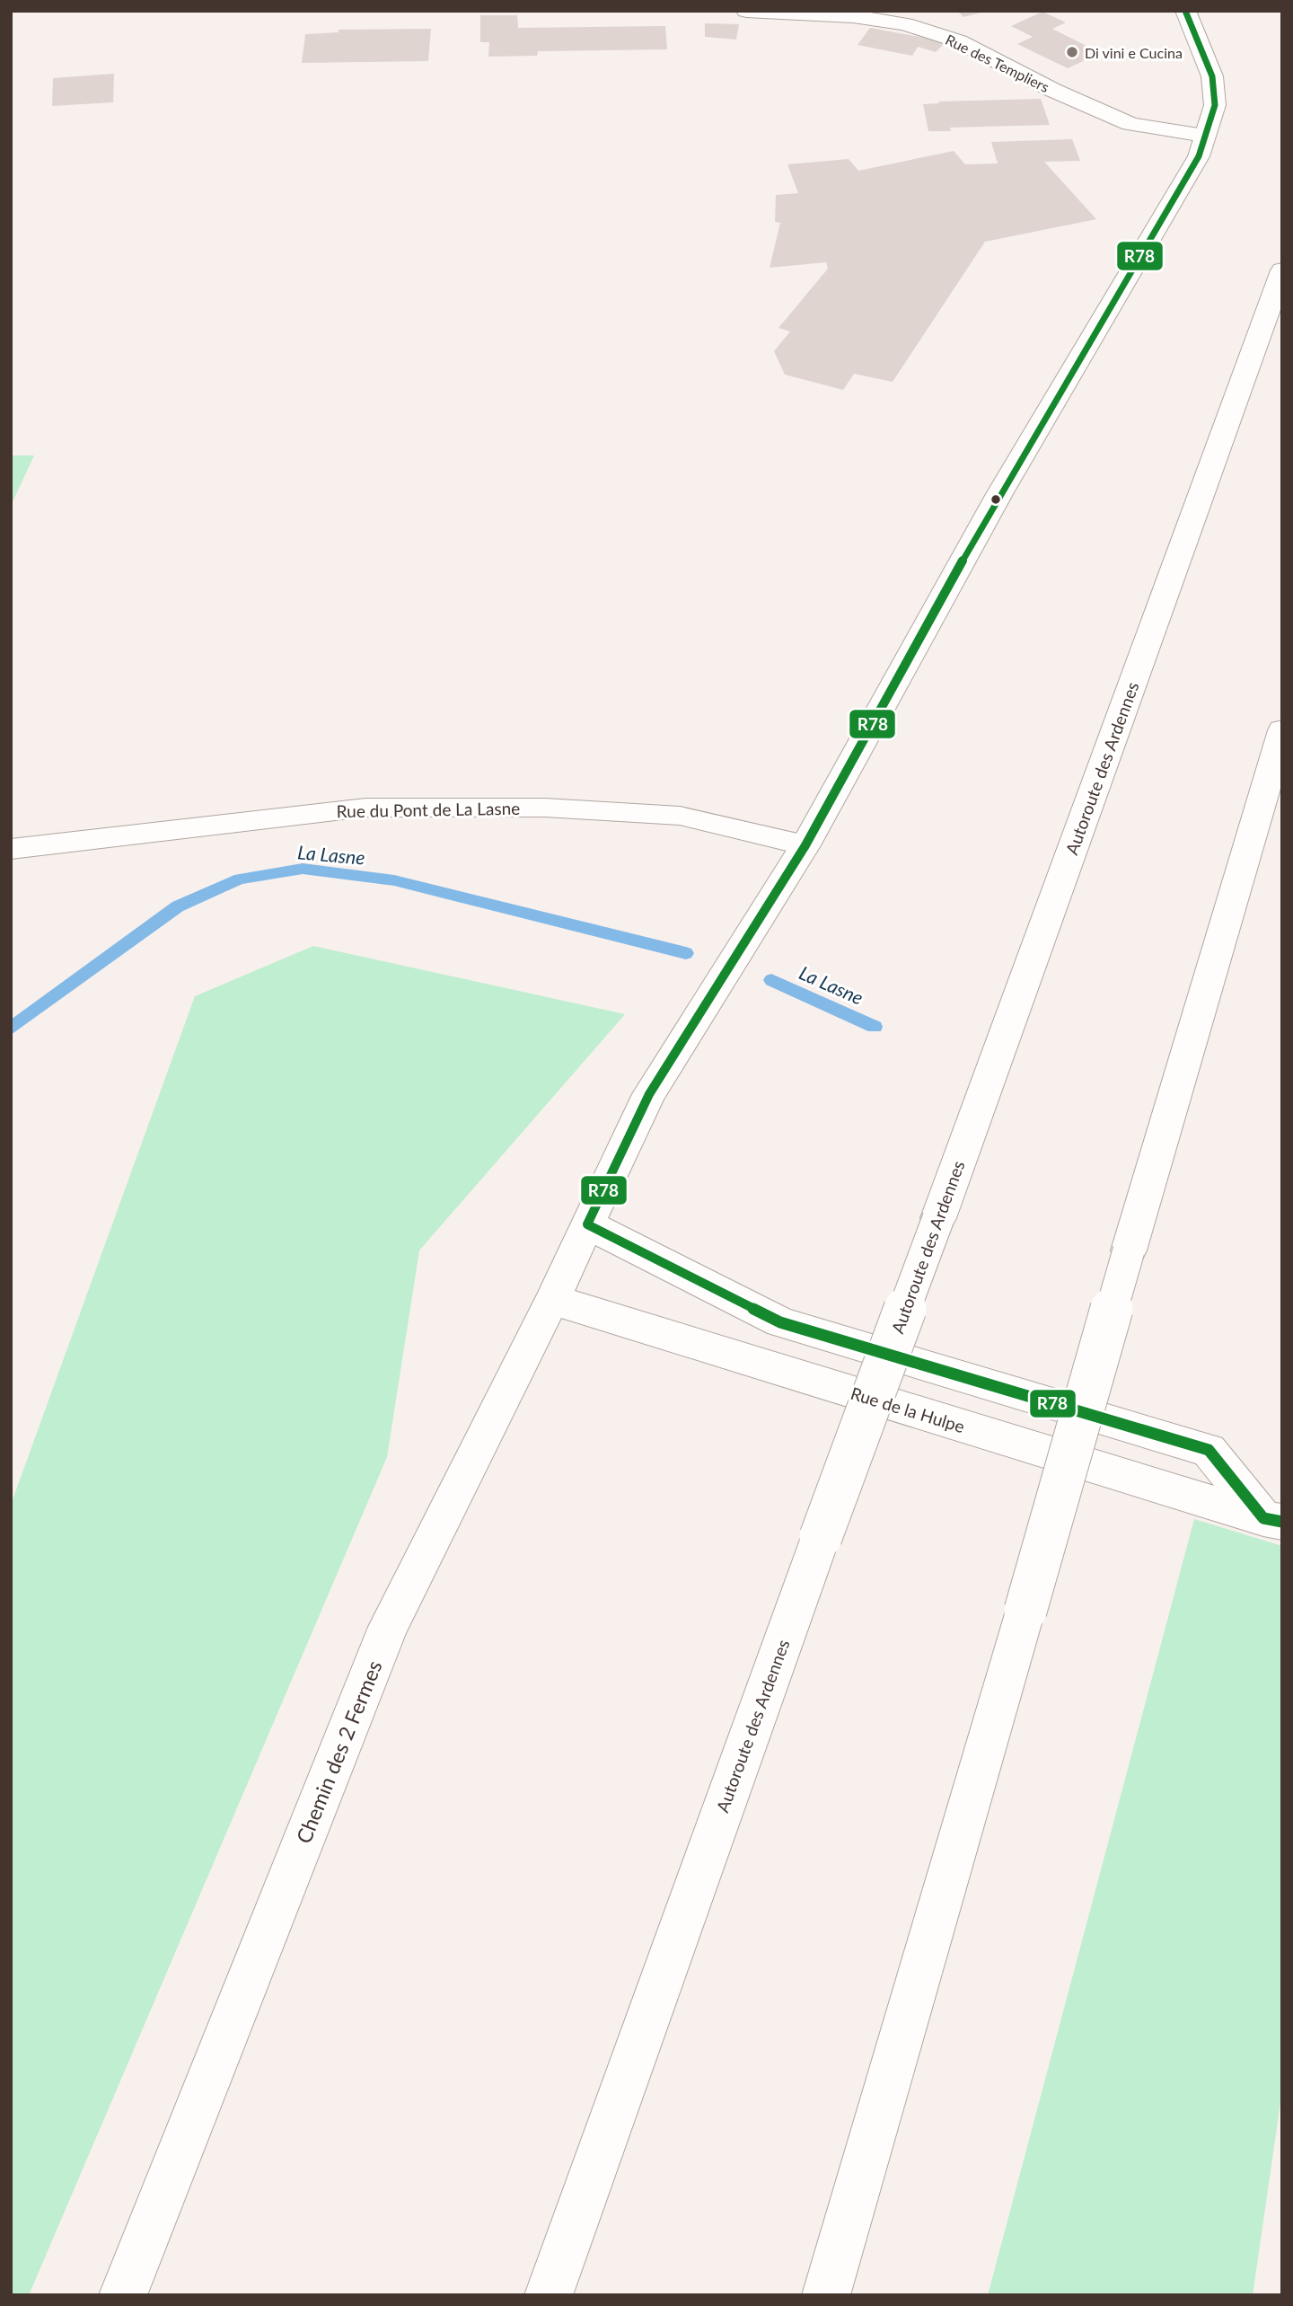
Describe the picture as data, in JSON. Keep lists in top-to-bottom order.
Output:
{
  "streets": {
    "main road": [
      "Rue des Templiers",
      "Autoroute des Ardennes",
      "Rue de la Hulpe",
      "Chemin des 2 Fermes"
    ],
    "lane": ["Rue du Pont de La Lasne"]
  },
  "crossings": [
    ["Rue des Templiers", "Chemin des 2 Fermes"],
    ["Rue du Pont de La Lasne", "Chemin des 2 Fermes"],
    ["Rue de la Hulpe", "Chemin des 2 Fermes"]
  ],
  "water": ["La Lasne"],
  "places": ["Di vini e Cucina"],
  "lines": ["transit line R78"]
}
